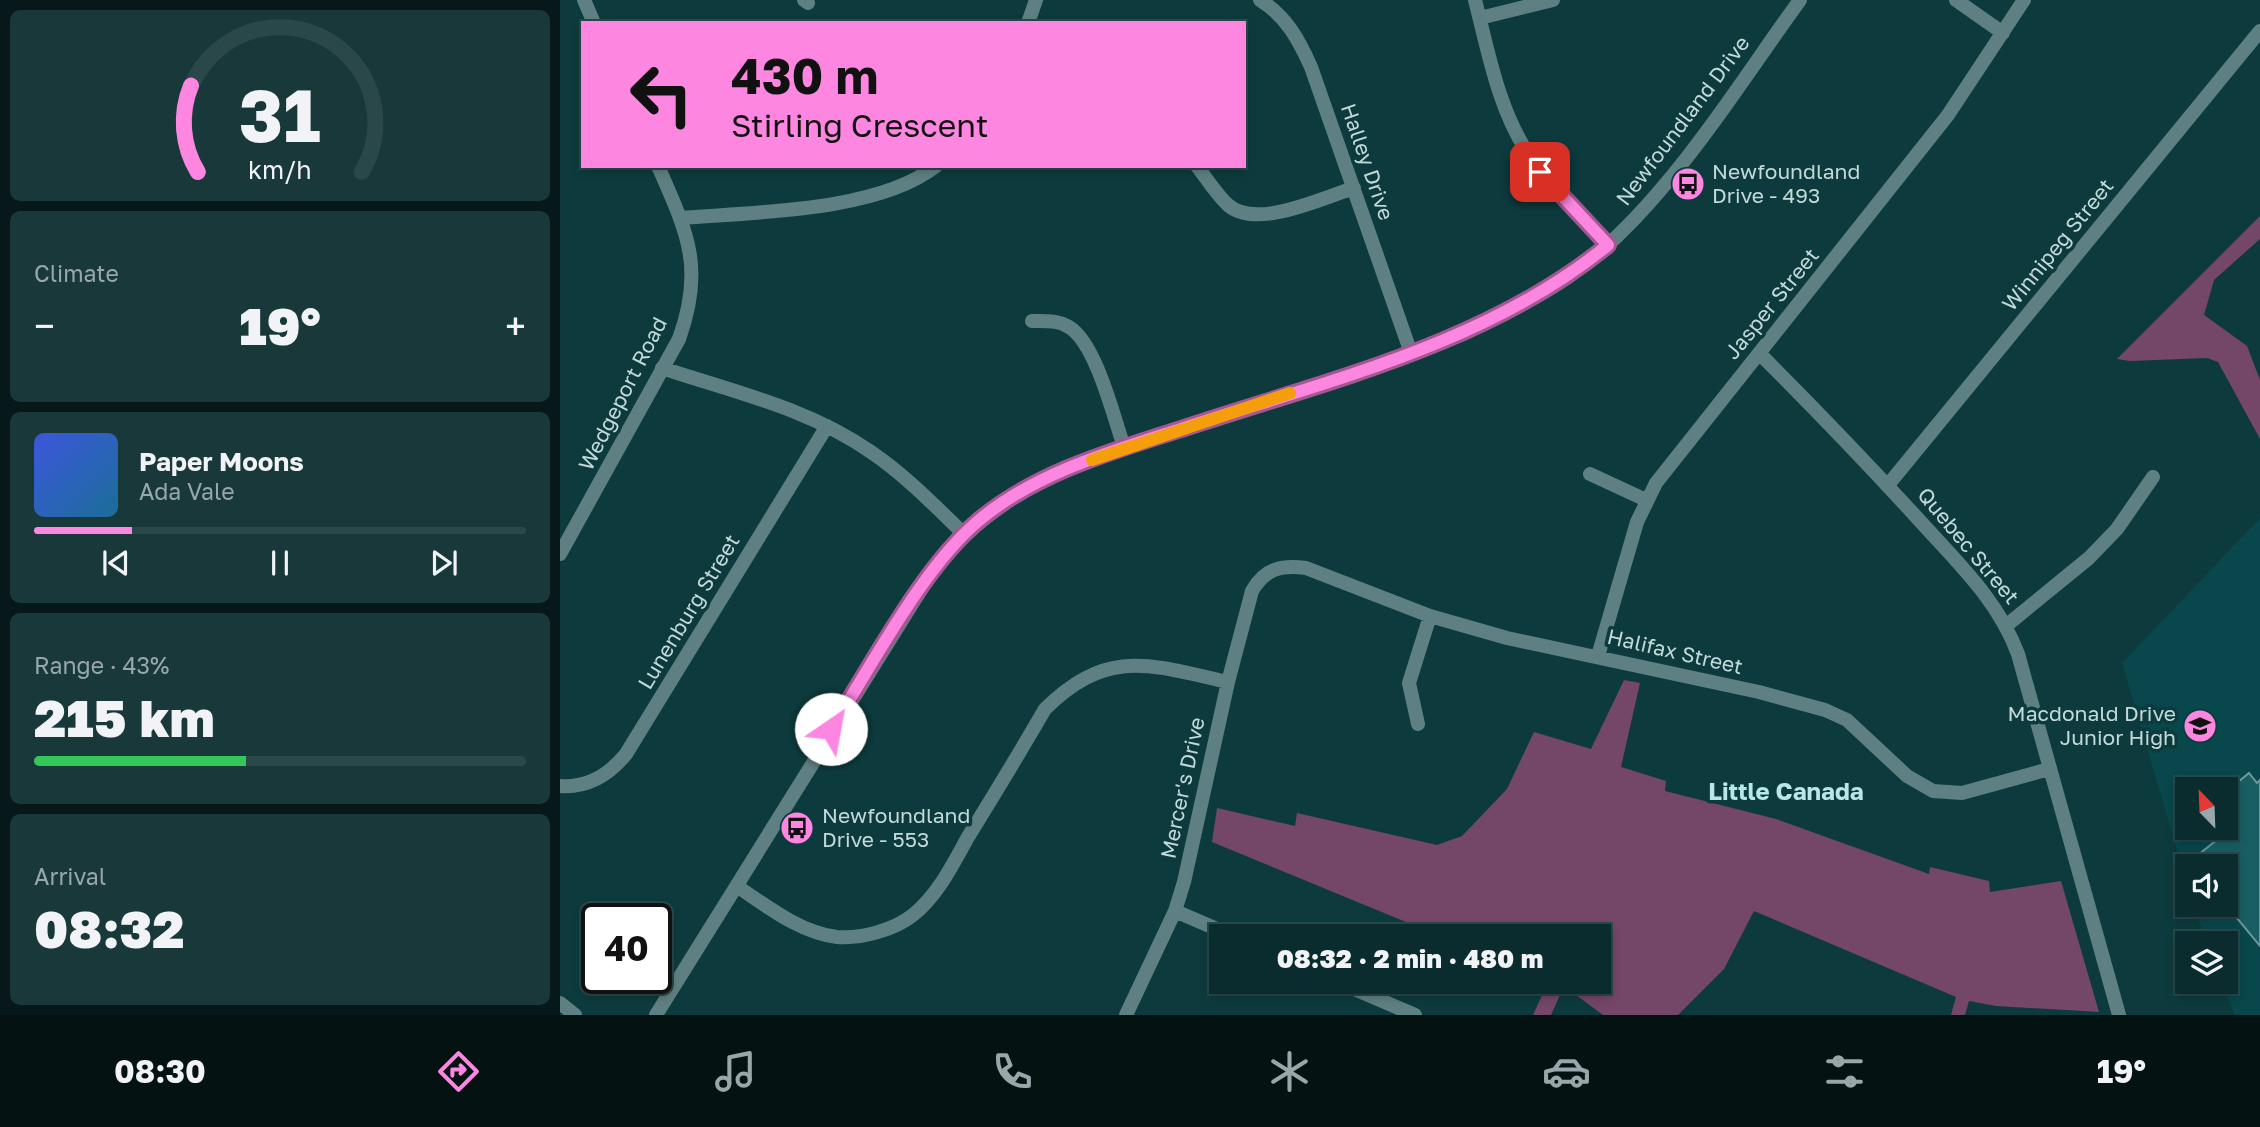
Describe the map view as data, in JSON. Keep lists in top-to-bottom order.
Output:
{
  "streets": {
    "street": [
      "Newfoundland Drive",
      "Halley Drive",
      "Winnipeg Street",
      "Jasper Street",
      "Wedgeport Road",
      "Quebec Street",
      "Lunenburg Street",
      "Halifax Street",
      "Mercer's Drive"
    ]
  },
  "crossings": [
    ["Newfoundland Drive", "Halley Drive"],
    ["Winnipeg Street", "Quebec Street"],
    ["Jasper Street", "Quebec Street"],
    ["Jasper Street", "Halifax Street"],
    ["Quebec Street", "Halifax Street"],
    ["Halifax Street", "Mercer's Drive"]
  ],
  "districts": ["Little Canada"],
  "places": {
    "bus stop": ["Newfoundland Drive - 493", "Newfoundland Drive - 553"],
    "school or university": ["Macdonald Drive Junior High"]
  },
  "north": "top left",
  "page": {
    "turn": ["430 m", "Stirling Crescent"],
    "tile": [
      "Climate",
      ["Range · 43%", "215 km"],
      ["Arrival", "08:32"]
    ],
    "heat": ["−", "19°", "+"],
    "song": ["Paper Moons", "Ada Vale"],
    "limit": "40",
    "trip": "08:32 · 2 min · 480 m",
    "tabs": ["08:30", "19°"],
    "gauge": ["31", "km/h"]
  }
}
